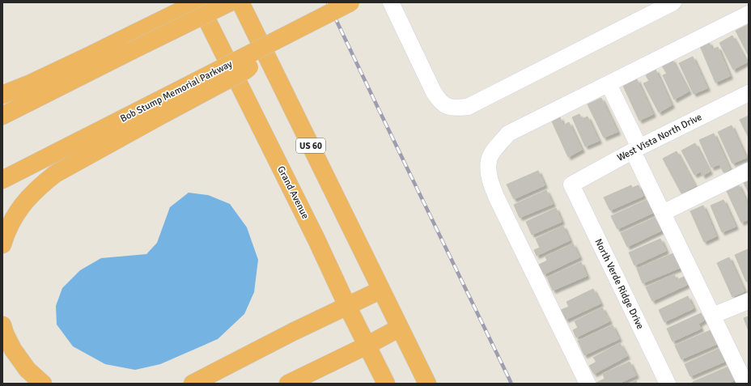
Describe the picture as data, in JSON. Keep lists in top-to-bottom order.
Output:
{
  "streets": {
    "highway": ["Bob Stump Memorial Parkway", "US 60", "Grand Avenue"],
    "street": ["West Vista North Drive", "North Verde Ridge Drive"]
  },
  "crossings": [
    ["West Vista North Drive", "North Verde Ridge Drive"]
  ]
}
